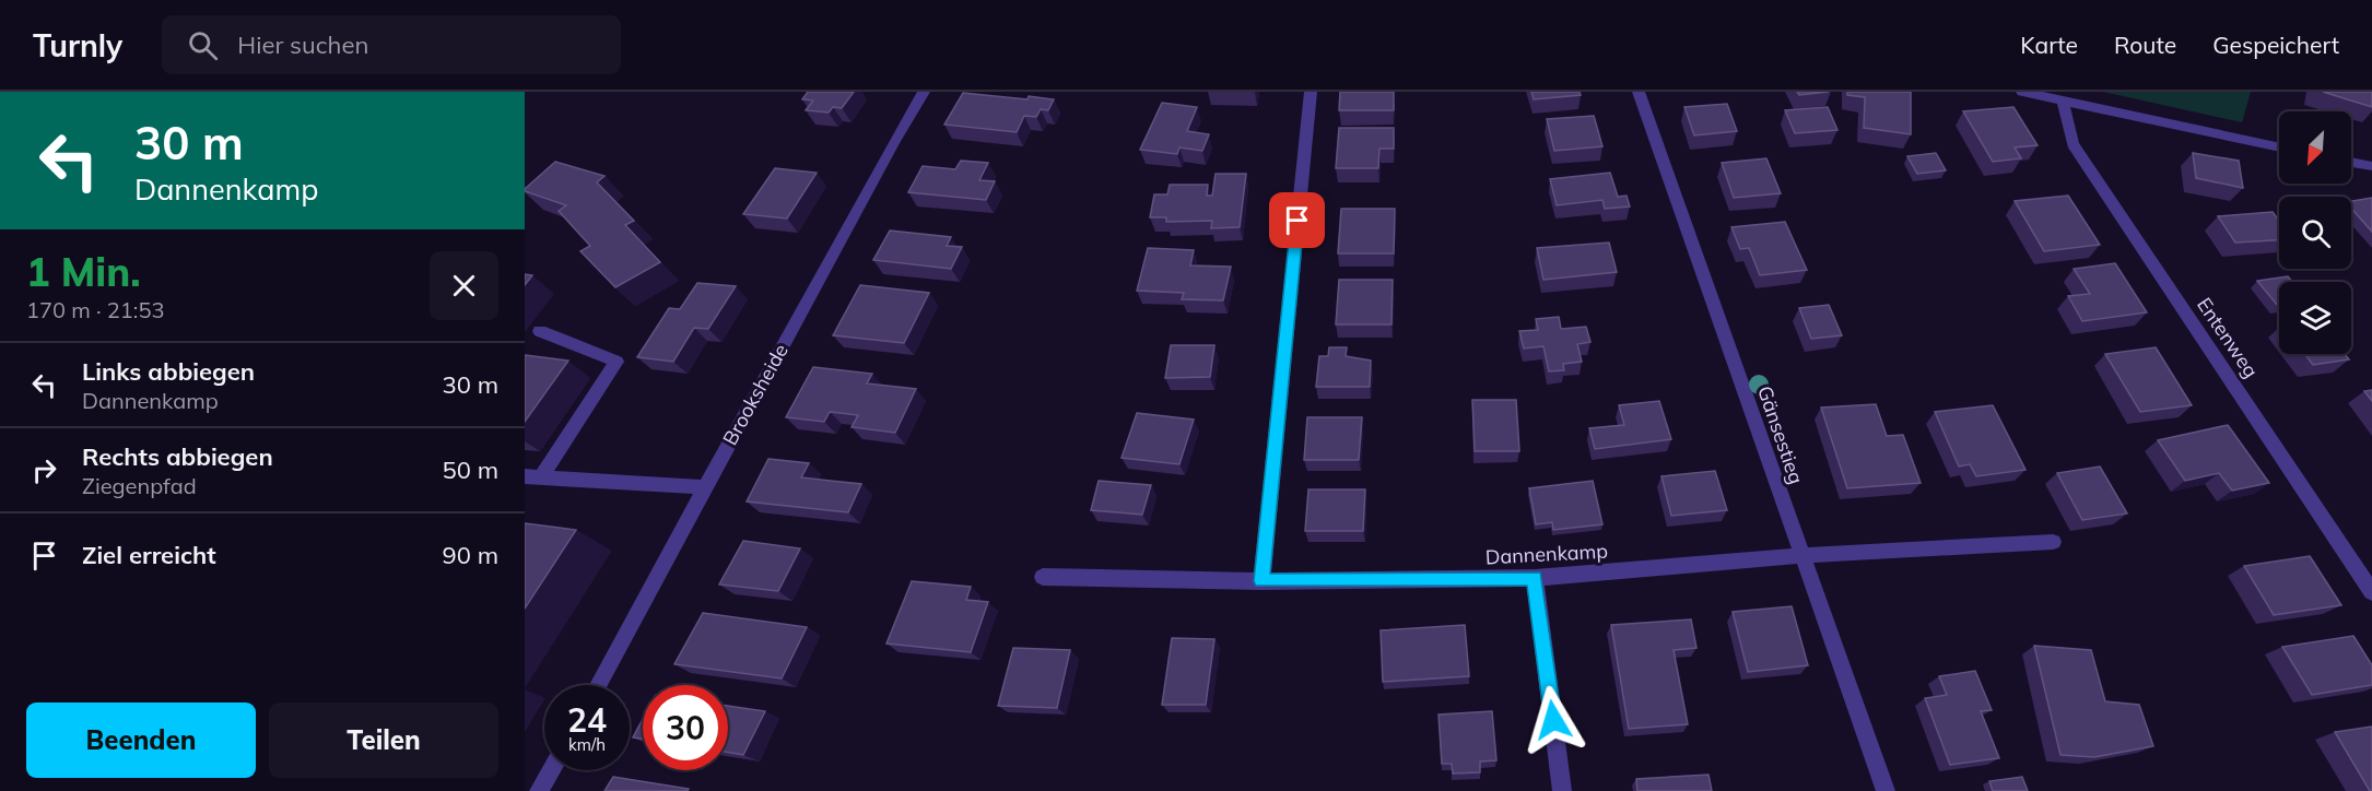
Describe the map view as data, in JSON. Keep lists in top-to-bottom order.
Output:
{
  "streets": {
    "street": [
      "Entenweg",
      "Brooksheide",
      "Gänsestieg",
      "Dannenkamp"
    ]
  },
  "crossings": [
    ["Gänsestieg", "Dannenkamp"]
  ],
  "north": "bottom left",
  "page": {
    "header": "Turnly",
    "search": "Hier suchen",
    "nav": ["Karte", "Route", "Gespeichert"],
    "turn": ["30 m", "Dannenkamp"],
    "heading": ["1 Min.", "170 m · 21:53"],
    "list": [
      {
        "name": "Links abbiegen",
        "note": "Dannenkamp",
        "value": "30 m"
      },
      {
        "name": "Rechts abbiegen",
        "note": "Ziegenpfad",
        "value": "50 m"
      },
      {
        "name": "Ziel erreicht",
        "value": "90 m"
      }
    ],
    "speed": "24 km/h",
    "limit": "30",
    "buttons": ["Beenden", "Teilen"]
  }
}
